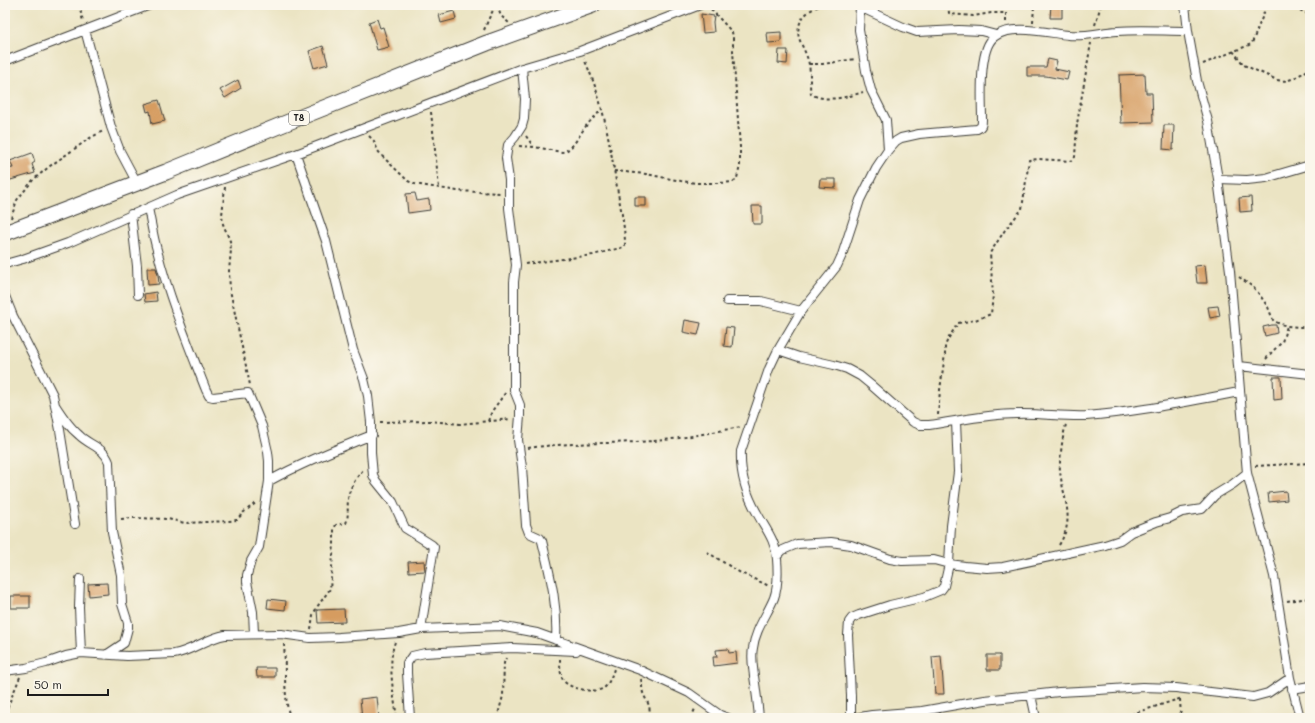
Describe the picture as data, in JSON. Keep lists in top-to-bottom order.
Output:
{
  "streets": {
    "highway": ["T8"]
  },
  "scale_bar": "50 m"
}
